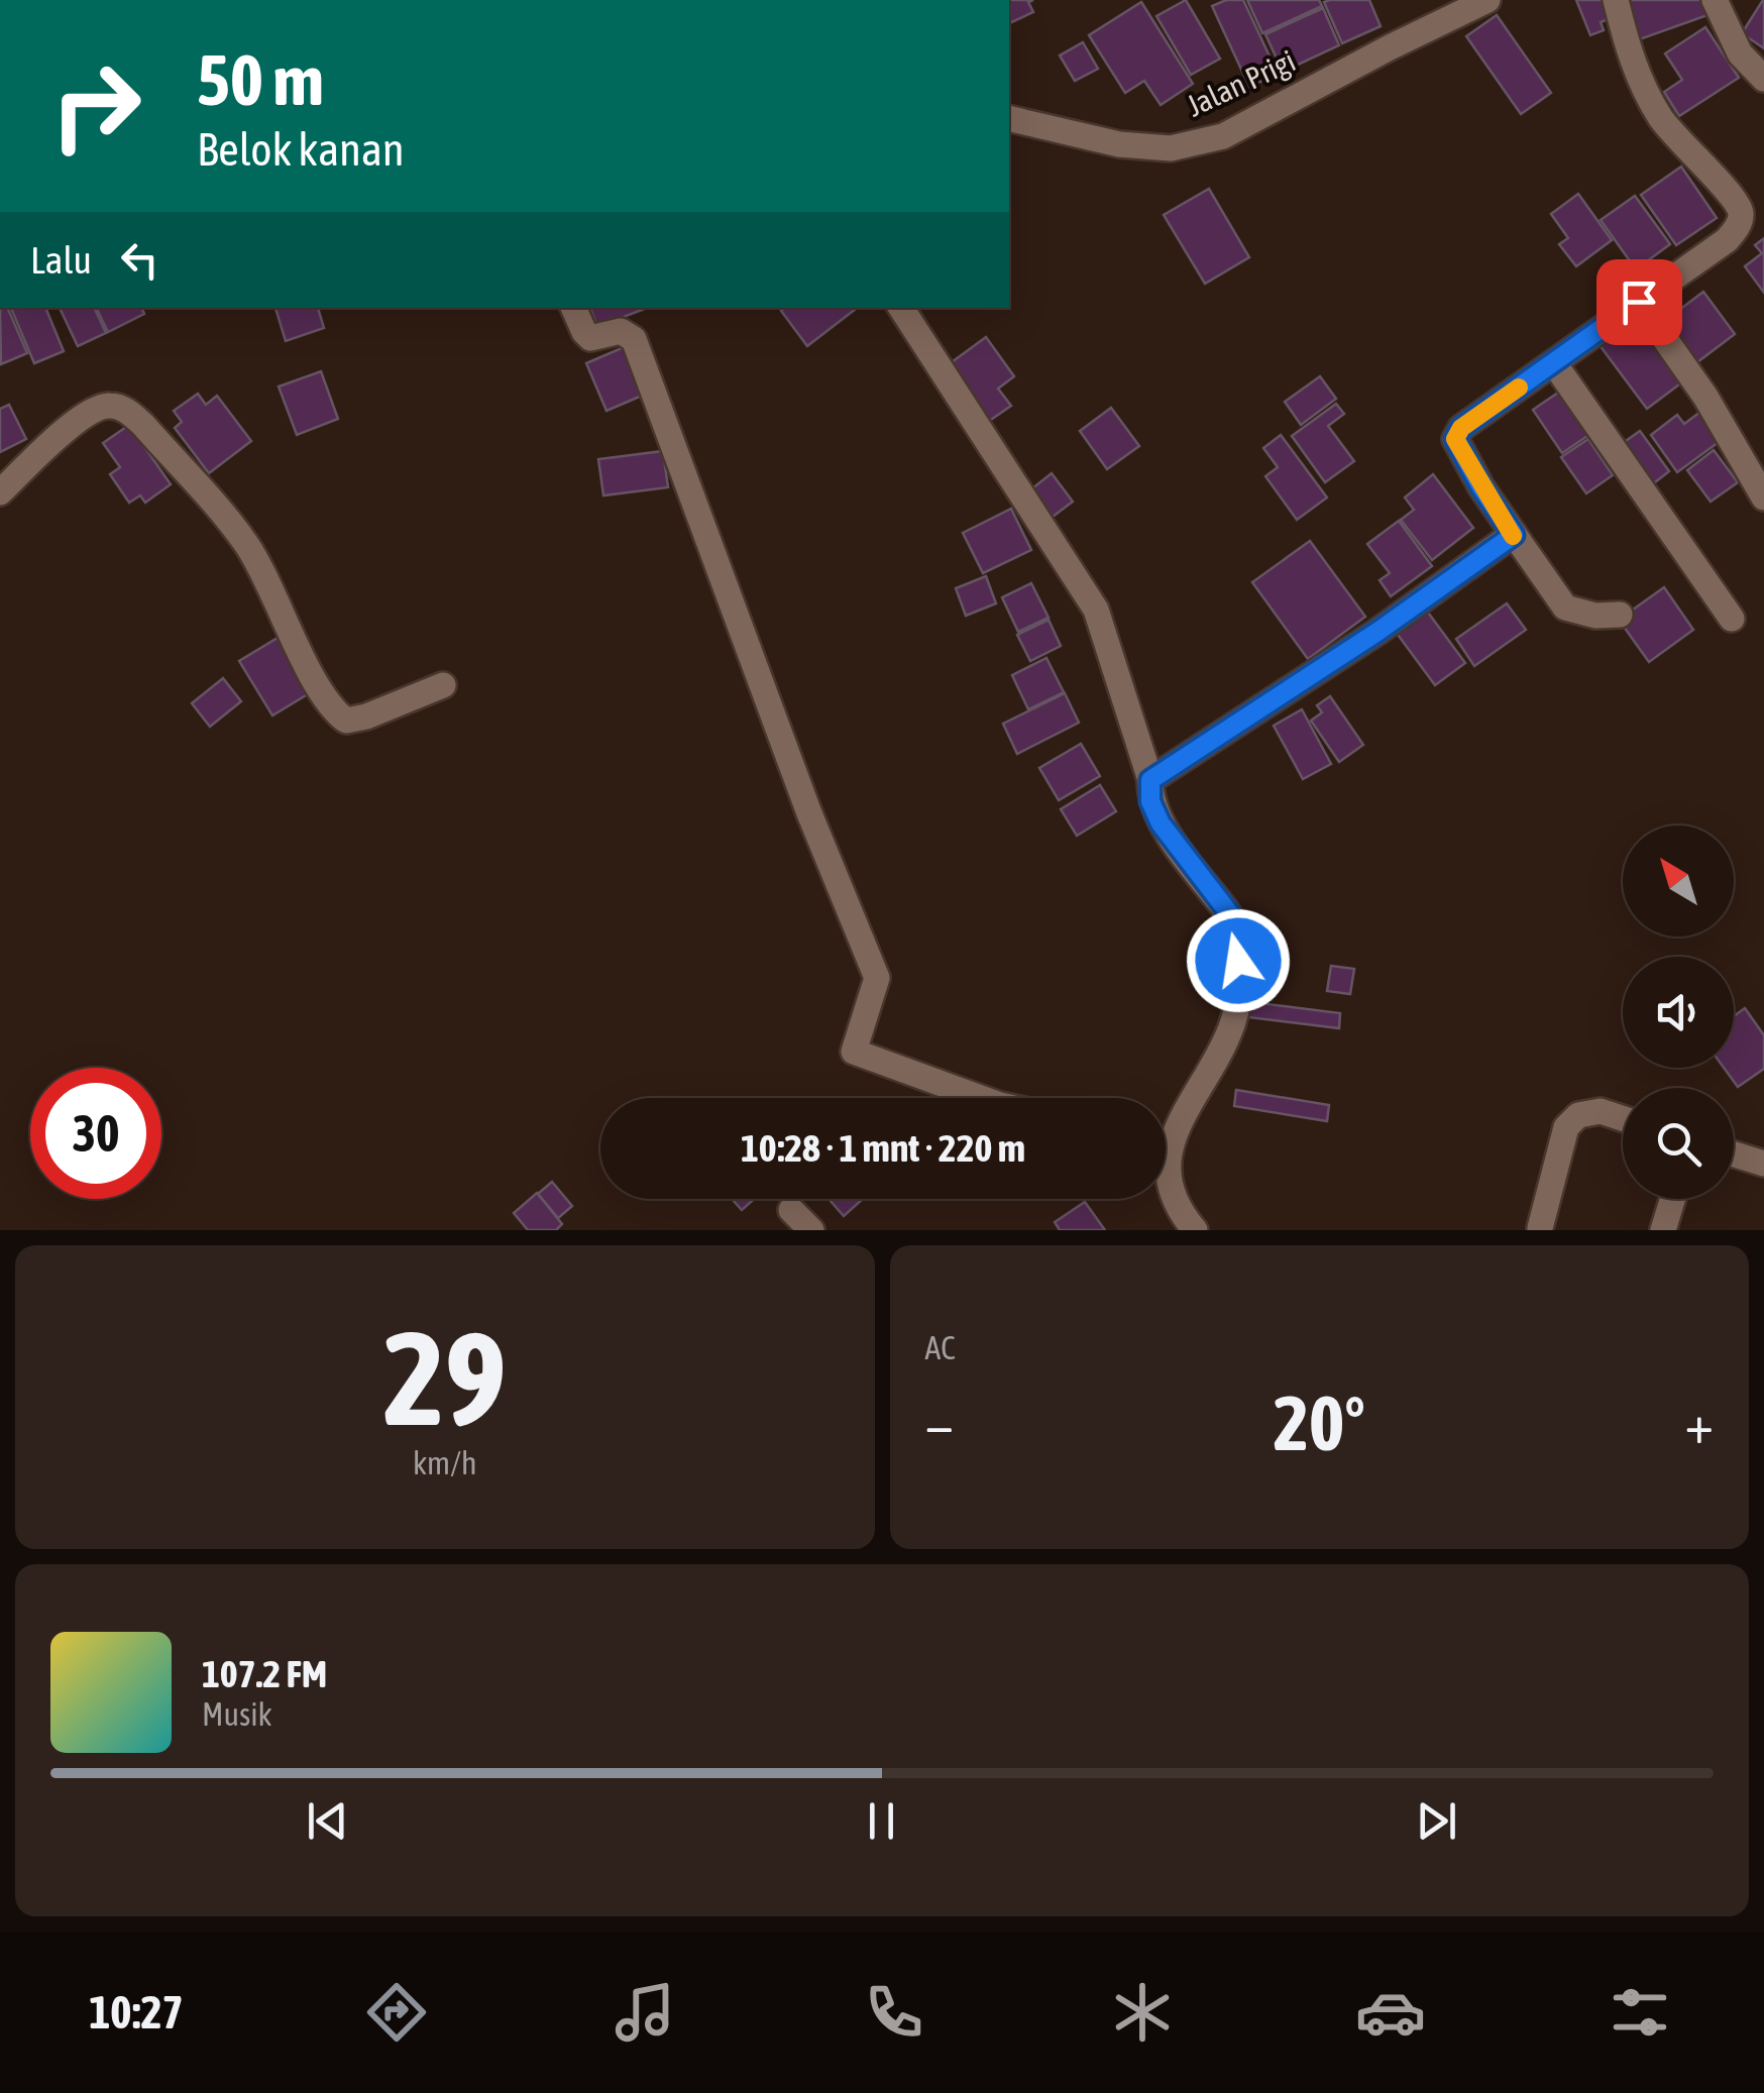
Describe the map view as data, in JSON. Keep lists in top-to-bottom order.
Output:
{
  "streets": {
    "street": ["Jalan Prigi"]
  },
  "north": "top left",
  "page": {
    "turn": ["50 m", "Belok kanan"],
    "then": "Lalu",
    "limit": "30",
    "trip": "10:28 · 1 mnt · 220 m",
    "tile": [
      ["29", "km/h"],
      "AC"
    ],
    "heat": ["−", "20°", "+"],
    "song": ["107.2 FM", "Musik"],
    "tabs": "10:27"
  }
}
